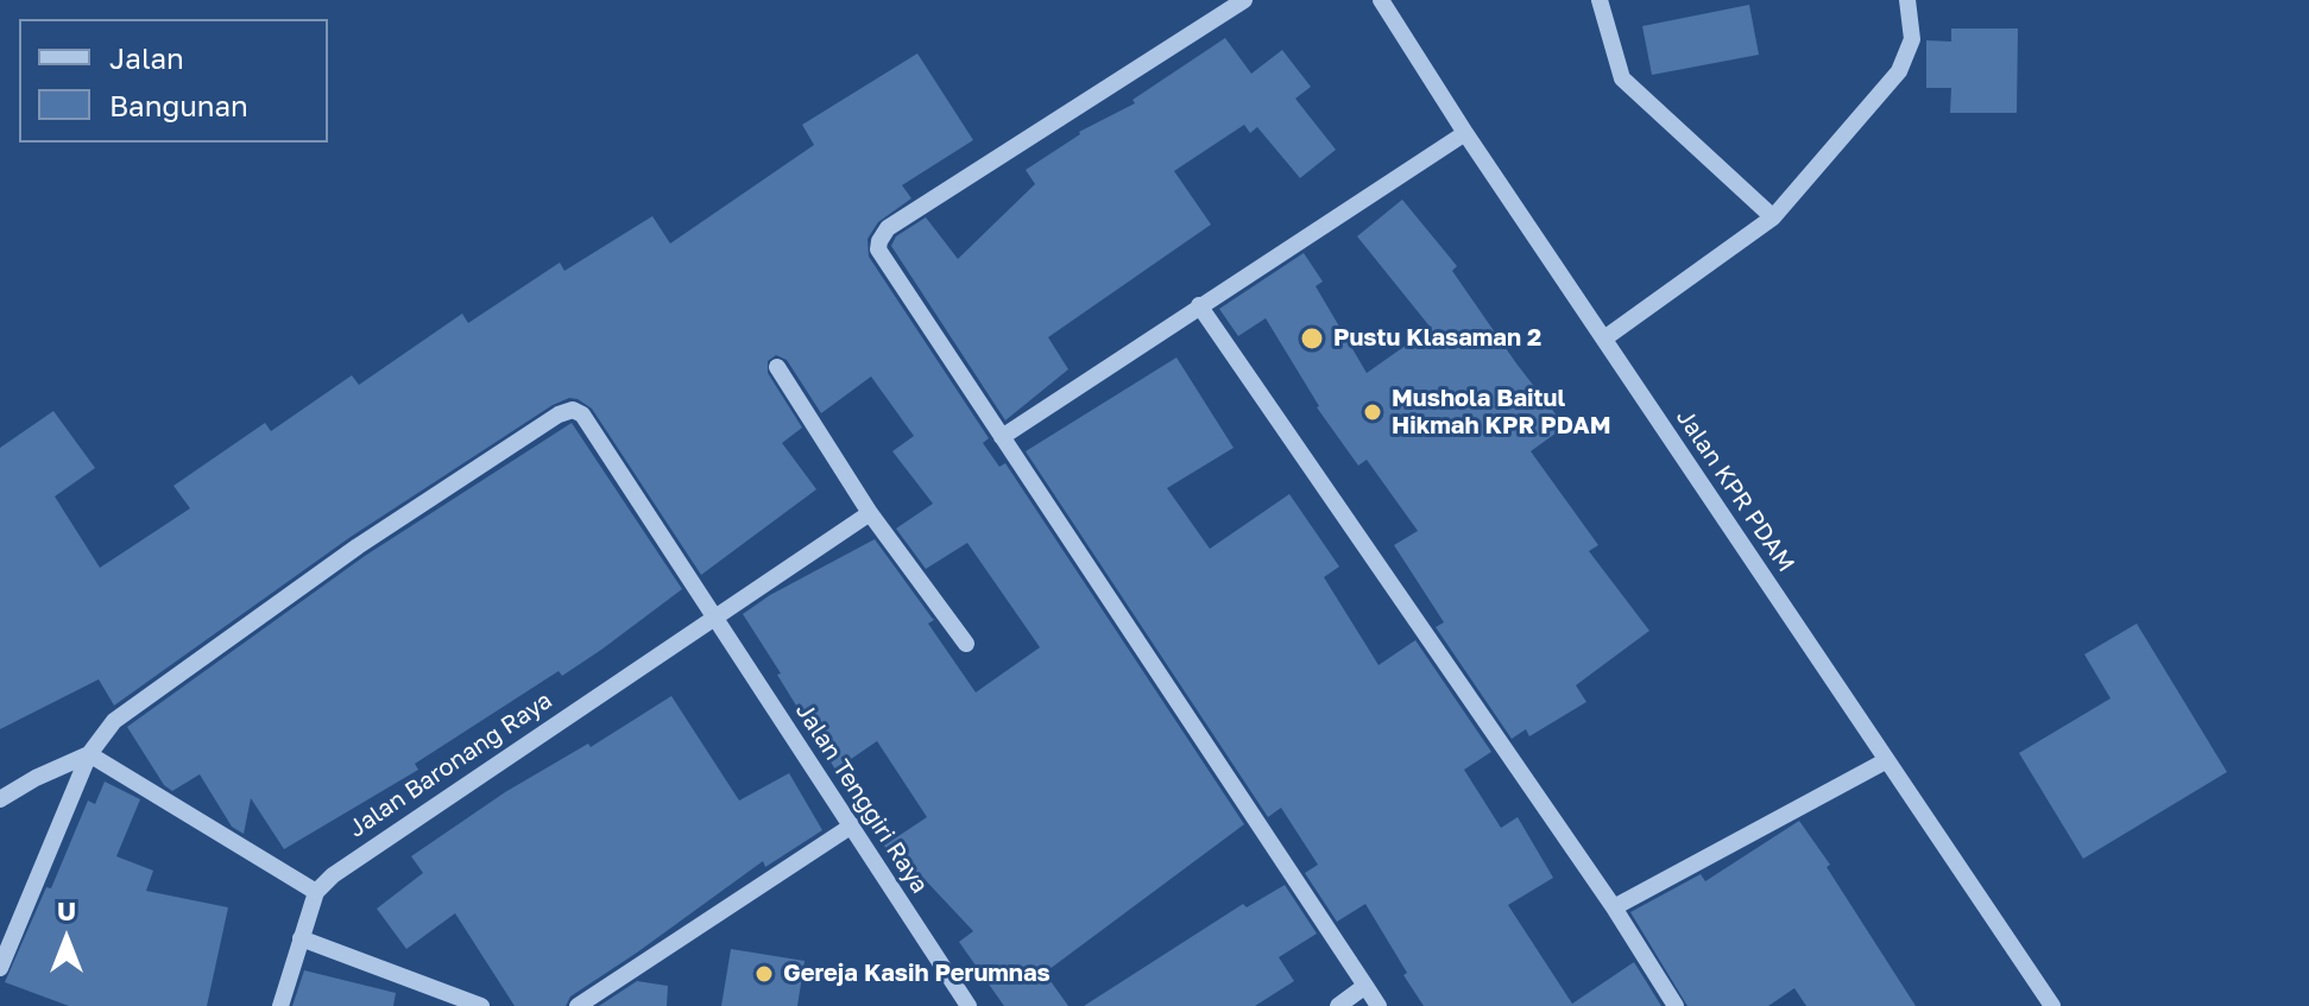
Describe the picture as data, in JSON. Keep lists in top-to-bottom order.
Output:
{
  "streets": {
    "street": ["Jalan KPR PDAM", "Jalan Baronang Raya", "Jalan Tenggiri Raya"]
  },
  "crossings": [
    ["Jalan Baronang Raya", "Jalan Tenggiri Raya"]
  ],
  "places": ["Pustu Klasaman 2", "Mushola Baitul Hikmah KPR PDAM", "Gereja Kasih Perumnas"],
  "legend": ["Jalan", "Bangunan"],
  "north": "top"
}
